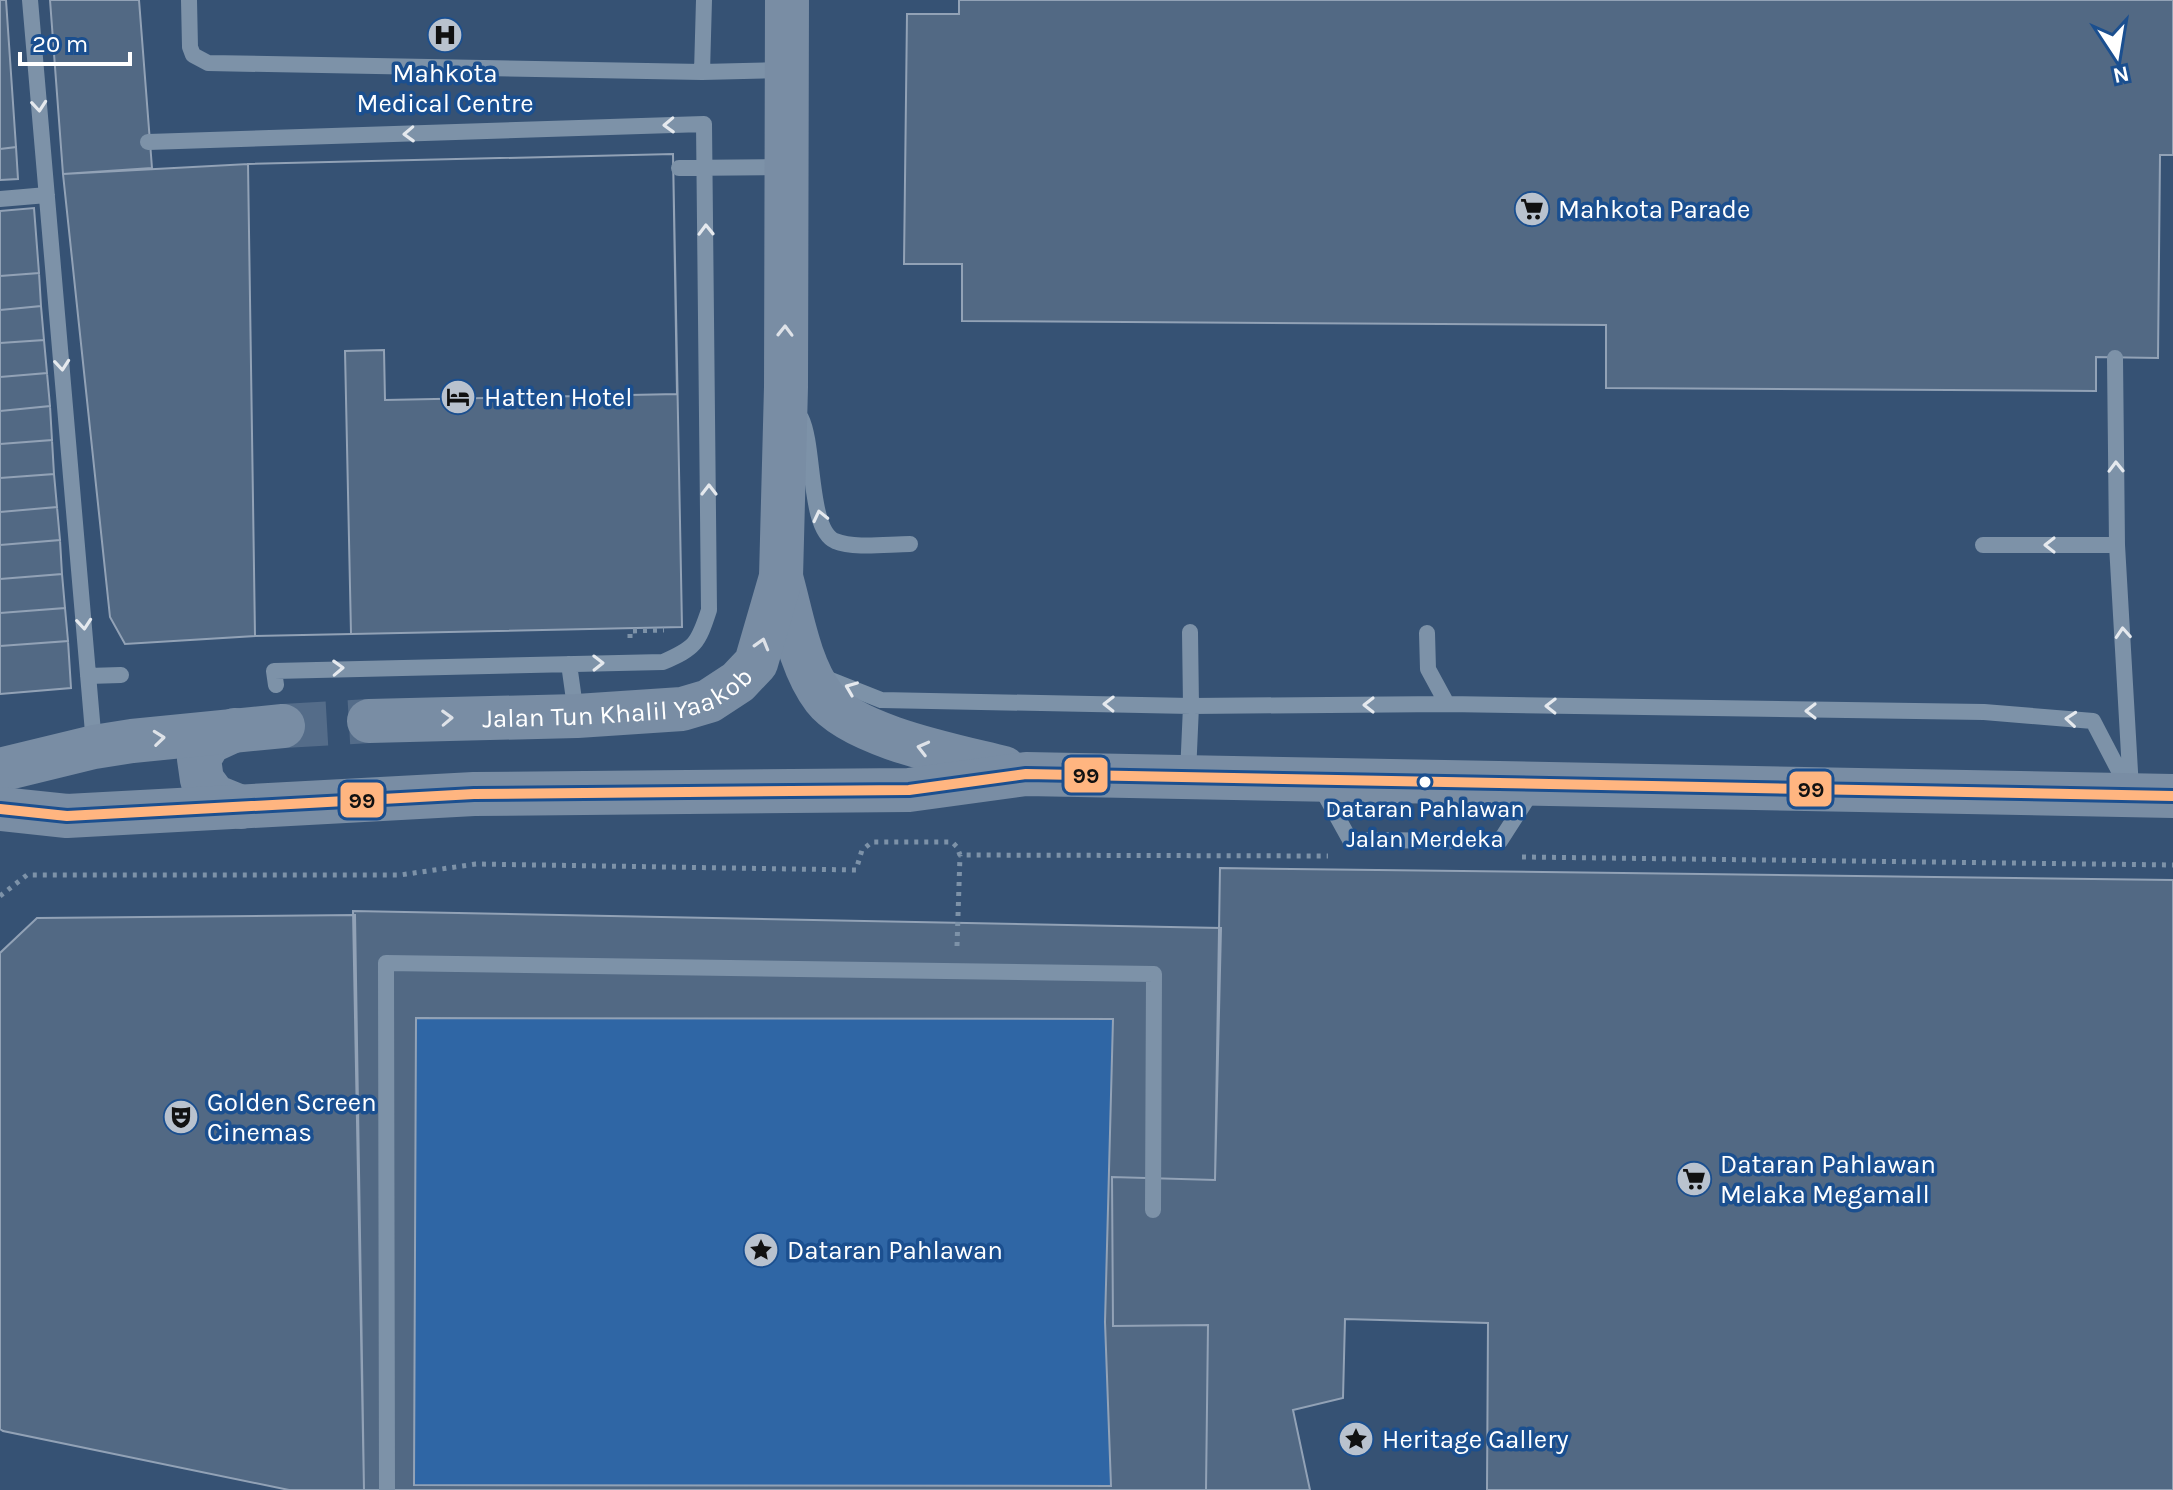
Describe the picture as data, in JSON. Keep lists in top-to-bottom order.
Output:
{
  "streets": {
    "main road": ["Jalan Tun Khalil Yaakob"]
  },
  "places": {
    "hospital": ["Mahkota Medical Centre"],
    "supermarket": ["Mahkota Parade", "Dataran Pahlawan Melaka Megamall"],
    "hotel": ["Hatten Hotel"],
    "other": ["Dataran Pahlawan Jalan Merdeka"],
    "theatre": ["Golden Screen Cinemas"],
    "place": ["Dataran Pahlawan", "Heritage Gallery"]
  },
  "lines": ["transit line 99"],
  "scale_bar": "20 m",
  "north": "bottom"
}
